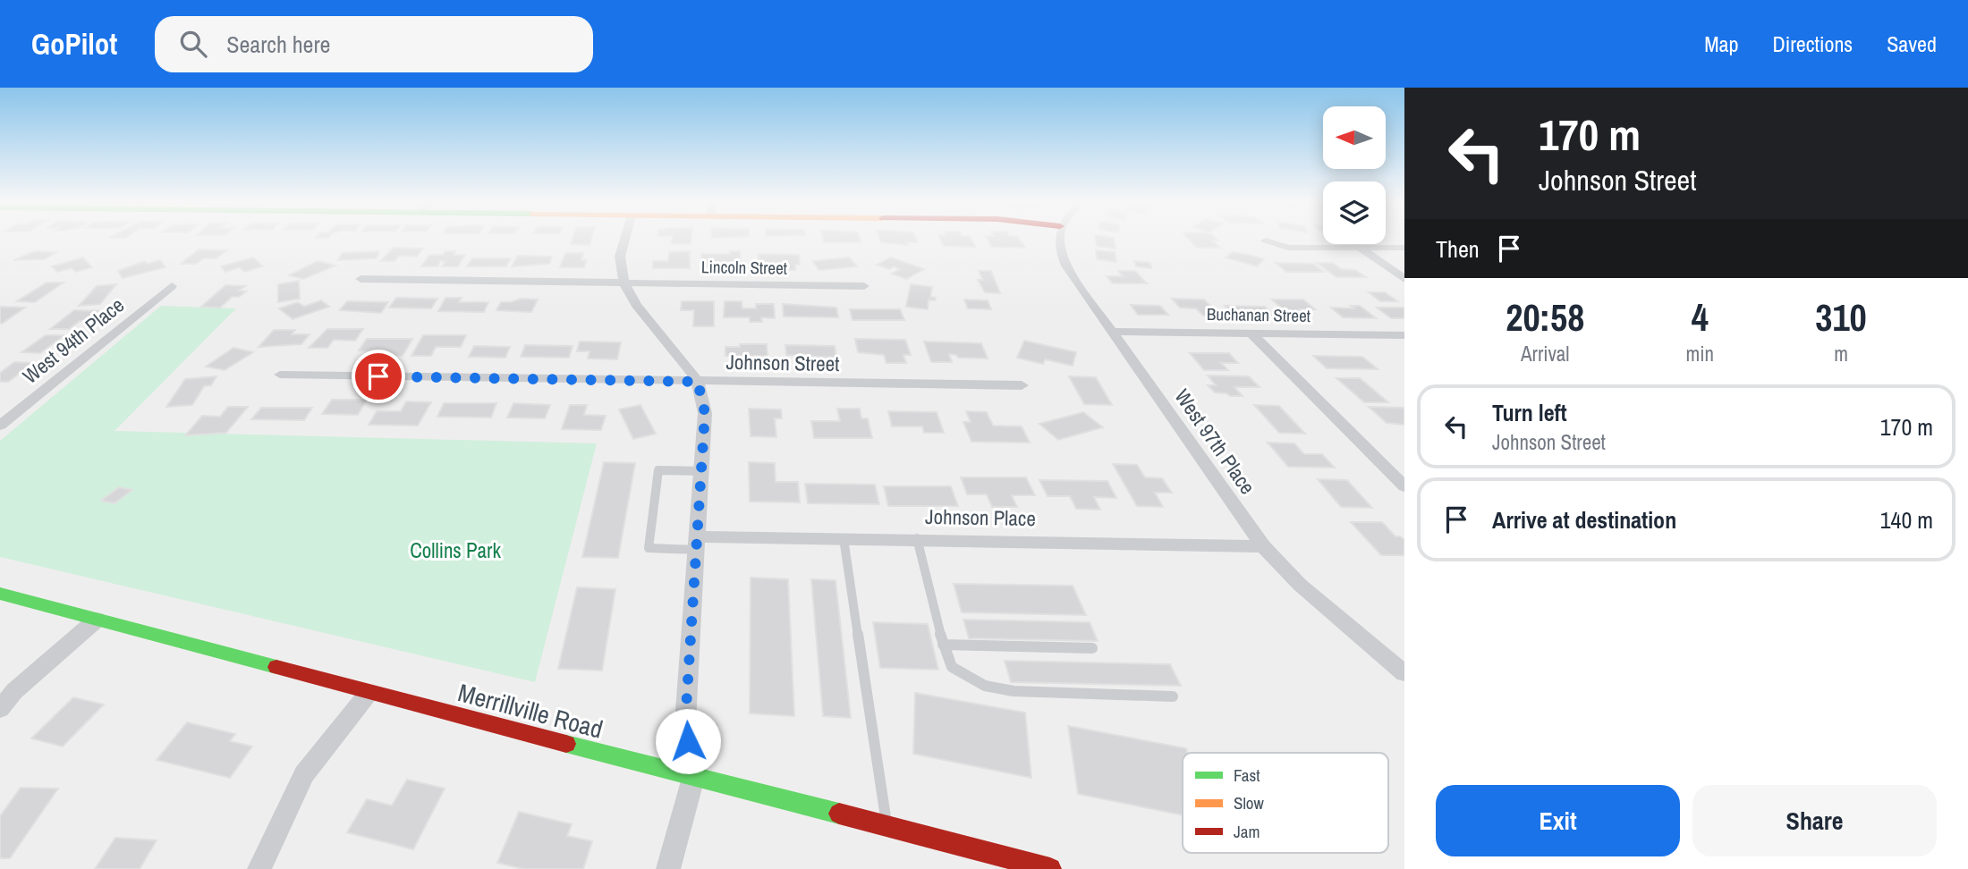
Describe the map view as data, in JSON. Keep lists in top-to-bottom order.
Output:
{
  "streets": {
    "street": [
      "Lincoln Street",
      "Buchanan Street",
      "West 94th Place",
      "Johnson Street",
      "West 97th Place",
      "Johnson Place",
      "Merrillville Road"
    ]
  },
  "crossings": [
    ["Buchanan Street", "West 97th Place"],
    ["West 97th Place", "Johnson Place"]
  ],
  "parks": ["Collins Park"],
  "legend": ["Fast", "Slow", "Jam"],
  "north": "left",
  "page": {
    "header": "GoPilot",
    "search": "Search here",
    "nav": ["Map", "Directions", "Saved"],
    "turn": ["170 m", "Johnson Street"],
    "then": "Then",
    "eta": [
      "20:58",
      "Arrival",
      "4",
      "min",
      "310",
      "m"
    ],
    "list": [
      {
        "name": "Turn left",
        "note": "Johnson Street",
        "value": "170 m"
      },
      {
        "name": "Arrive at destination",
        "value": "140 m"
      }
    ],
    "buttons": ["Exit", "Share"]
  }
}
